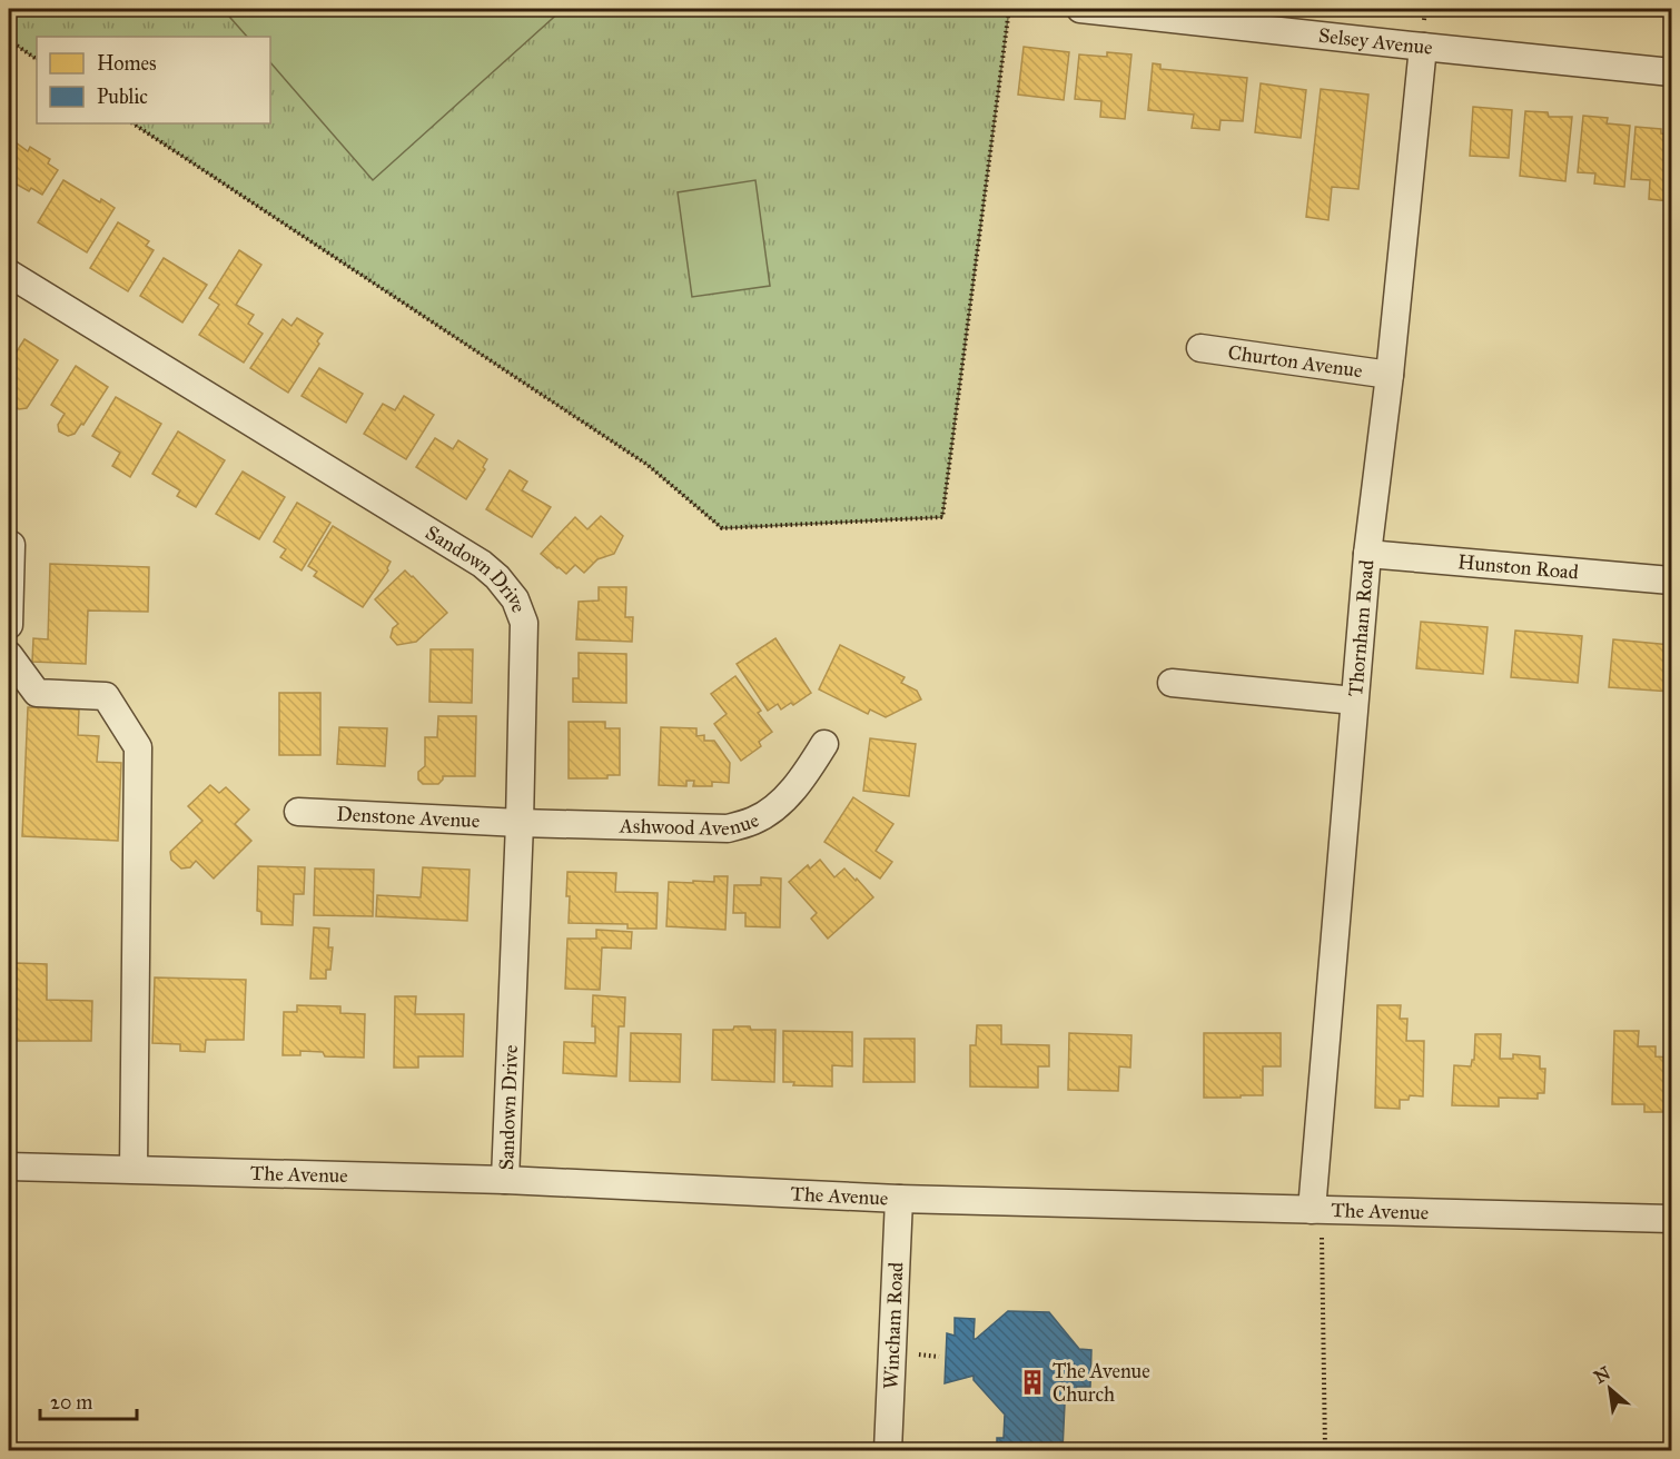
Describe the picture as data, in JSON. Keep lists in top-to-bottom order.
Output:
{
  "streets": {
    "street": [
      "Selsey Avenue",
      "Churton Avenue",
      "Hunston Road",
      "Sandown Drive",
      "Thornham Road",
      "Denstone Avenue",
      "Ashwood Avenue",
      "The Avenue",
      "Wincham Road"
    ]
  },
  "crossings": [
    ["Selsey Avenue", "Thornham Road"],
    ["Churton Avenue", "Thornham Road"],
    ["Hunston Road", "Thornham Road"],
    ["Sandown Drive", "Denstone Avenue"],
    ["Sandown Drive", "Ashwood Avenue"],
    ["Sandown Drive", "The Avenue"],
    ["Thornham Road", "The Avenue"],
    ["Denstone Avenue", "Ashwood Avenue"],
    ["The Avenue", "Wincham Road"]
  ],
  "places": {
    "building": ["The Avenue Church"]
  },
  "legend": ["Homes", "Public"],
  "scale_bar": "20 m",
  "north": "top left"
}
